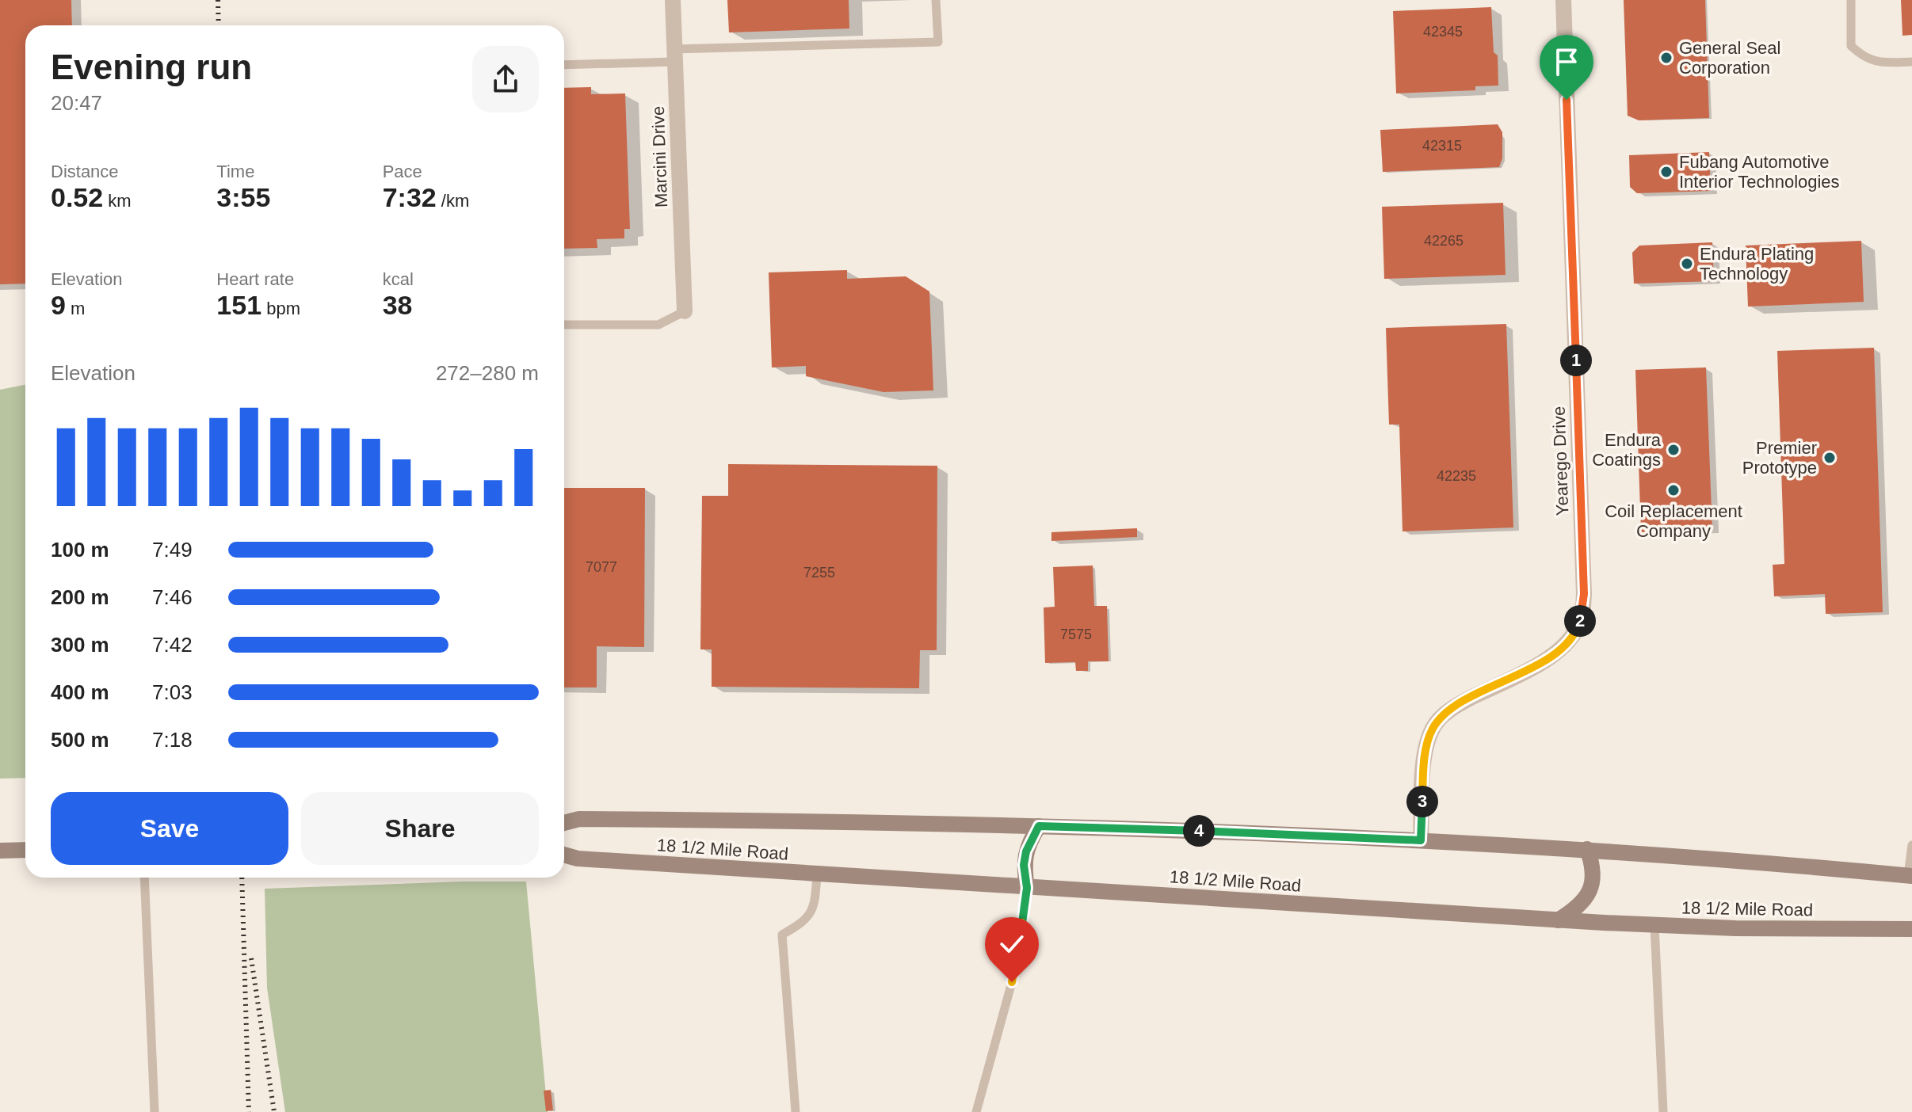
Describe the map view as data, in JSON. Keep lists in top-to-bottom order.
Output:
{
  "streets": {
    "street": ["Marcini Drive", "Yearego Drive", "18 1/2 Mile Road"]
  },
  "crossings": [
    ["Yearego Drive", "18 1/2 Mile Road"]
  ],
  "places": [
    "General Seal Corporation",
    "Fubang Automotive Interior Technologies",
    "Endura Plating Technology",
    "Endura Coatings",
    "Premier Prototype",
    "Coil Replacement Company"
  ],
  "house_numbers": [
    "42345",
    "42315",
    "42265",
    "42235",
    "7077",
    "7255",
    "7575"
  ],
  "page": {
    "heading": ["Evening run", "20:47"],
    "stats": [
      ["Distance", "0.52 km"],
      ["Time", "3:55"],
      ["Pace", "7:32 /km"],
      ["Elevation", "9 m"],
      ["Heart rate", "151 bpm"],
      ["kcal", "38"]
    ],
    "pins": [
      "1",
      "2",
      "3",
      "4"
    ],
    "chart": ["Elevation", "272–280 m"],
    "list": [
      {
        "name": "100 m",
        "note": "7:49"
      },
      {
        "name": "200 m",
        "note": "7:46"
      },
      {
        "name": "300 m",
        "note": "7:42"
      },
      {
        "name": "400 m",
        "note": "7:03"
      },
      {
        "name": "500 m",
        "note": "7:18"
      }
    ],
    "buttons": ["Save", "Share"]
  }
}
